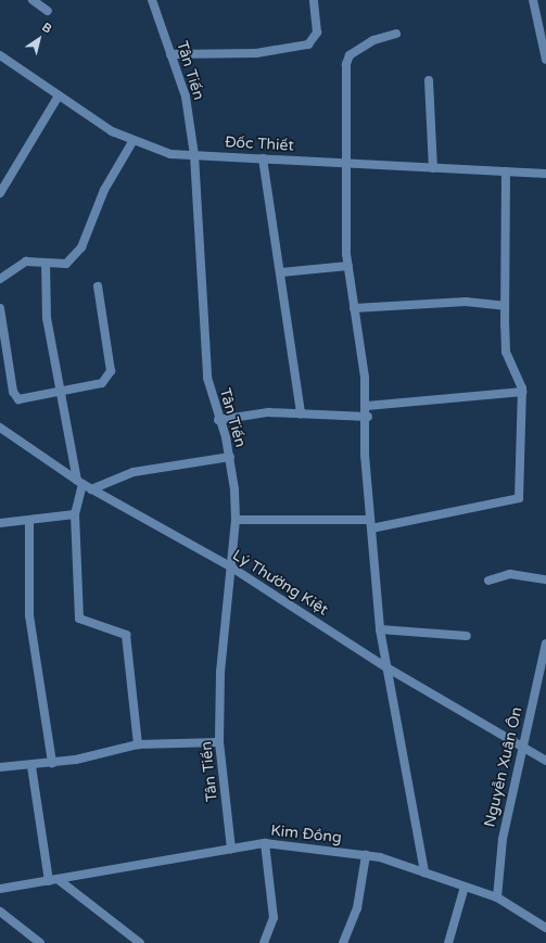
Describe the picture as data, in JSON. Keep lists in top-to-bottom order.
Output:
{
  "streets": {
    "street": [
      "Tân Tiến",
      "Đốc Thiết",
      "Lý Thường Kiệt",
      "Nguyễn Xuân Ôn",
      "Kim Đồng"
    ]
  },
  "crossings": [
    ["Tân Tiến", "Đốc Thiết"],
    ["Tân Tiến", "Lý Thường Kiệt"],
    ["Tân Tiến", "Kim Đồng"],
    ["Lý Thường Kiệt", "Nguyễn Xuân Ôn"],
    ["Nguyễn Xuân Ôn", "Kim Đồng"]
  ],
  "north": "top right"
}
